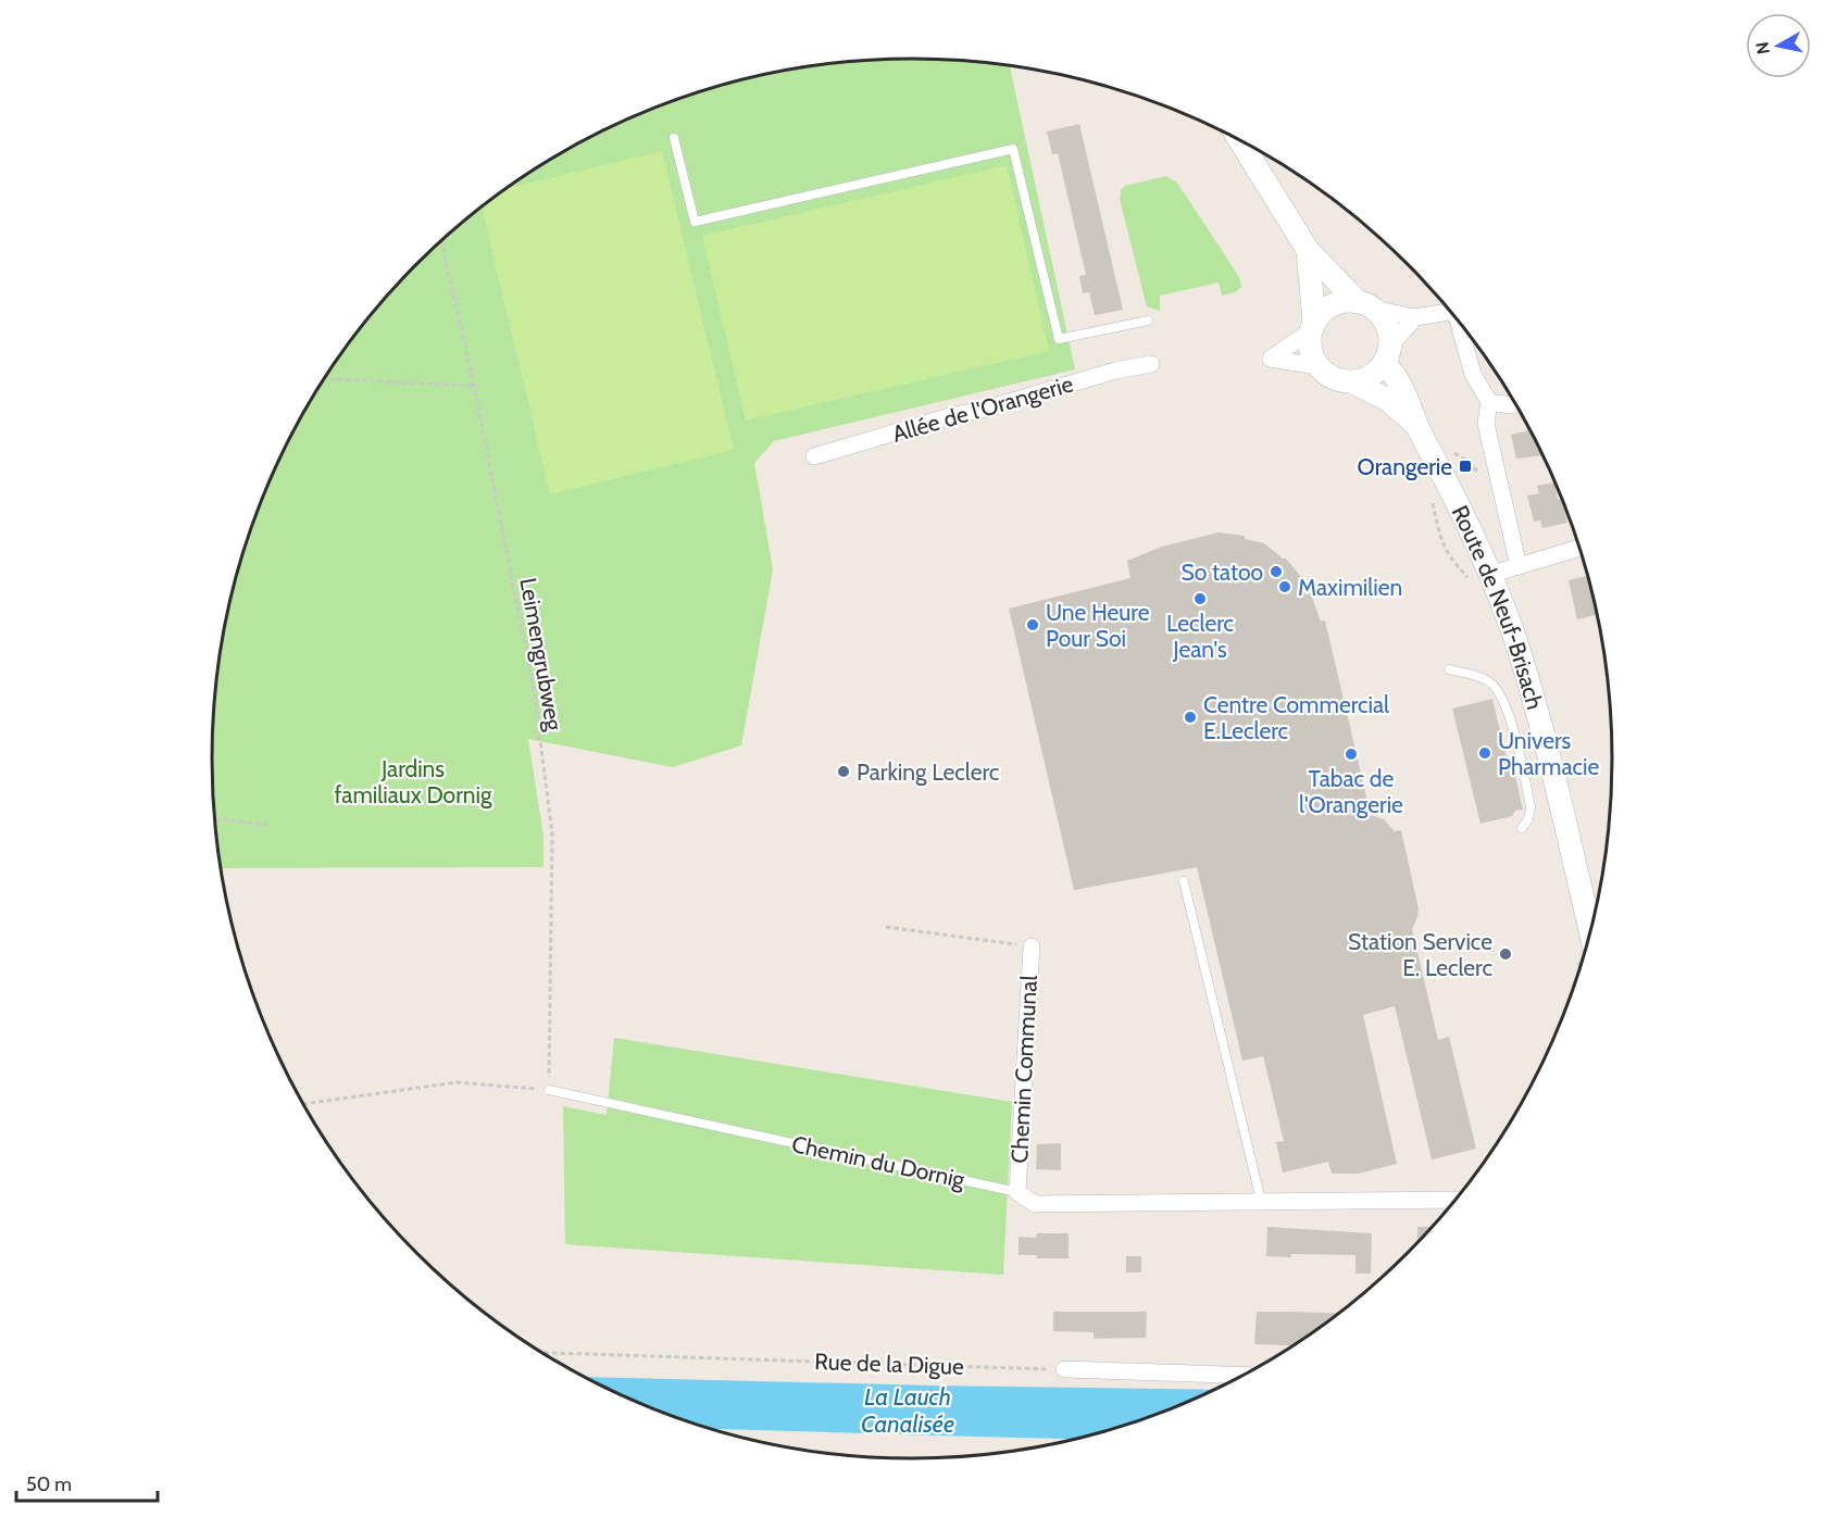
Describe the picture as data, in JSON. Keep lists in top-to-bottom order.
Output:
{
  "streets": {
    "main road": ["Route de Neuf-Brisach"],
    "street": ["Allée de l'Orangerie", "Chemin Communal", "Chemin du Dornig"],
    "path": ["Leimengrubweg", "Rue de la Digue"]
  },
  "crossings": [
    ["Leimengrubweg", "Chemin du Dornig"],
    ["Chemin Communal", "Chemin du Dornig"]
  ],
  "water": ["La Lauch Canalisée"],
  "parks": ["Jardins familiaux Dornig"],
  "places": {
    "transit": ["Orangerie"],
    "other": [
      "So tatoo",
      "Maximilien",
      "Leclerc Jean's",
      "Une Heure Pour Soi",
      "Centre Commercial E.Leclerc",
      "Univers Pharmacie",
      "Tabac de l'Orangerie",
      "Parking Leclerc",
      "Station Service E. Leclerc"
    ]
  },
  "scale_bar": "50 m",
  "north": "left"
}
